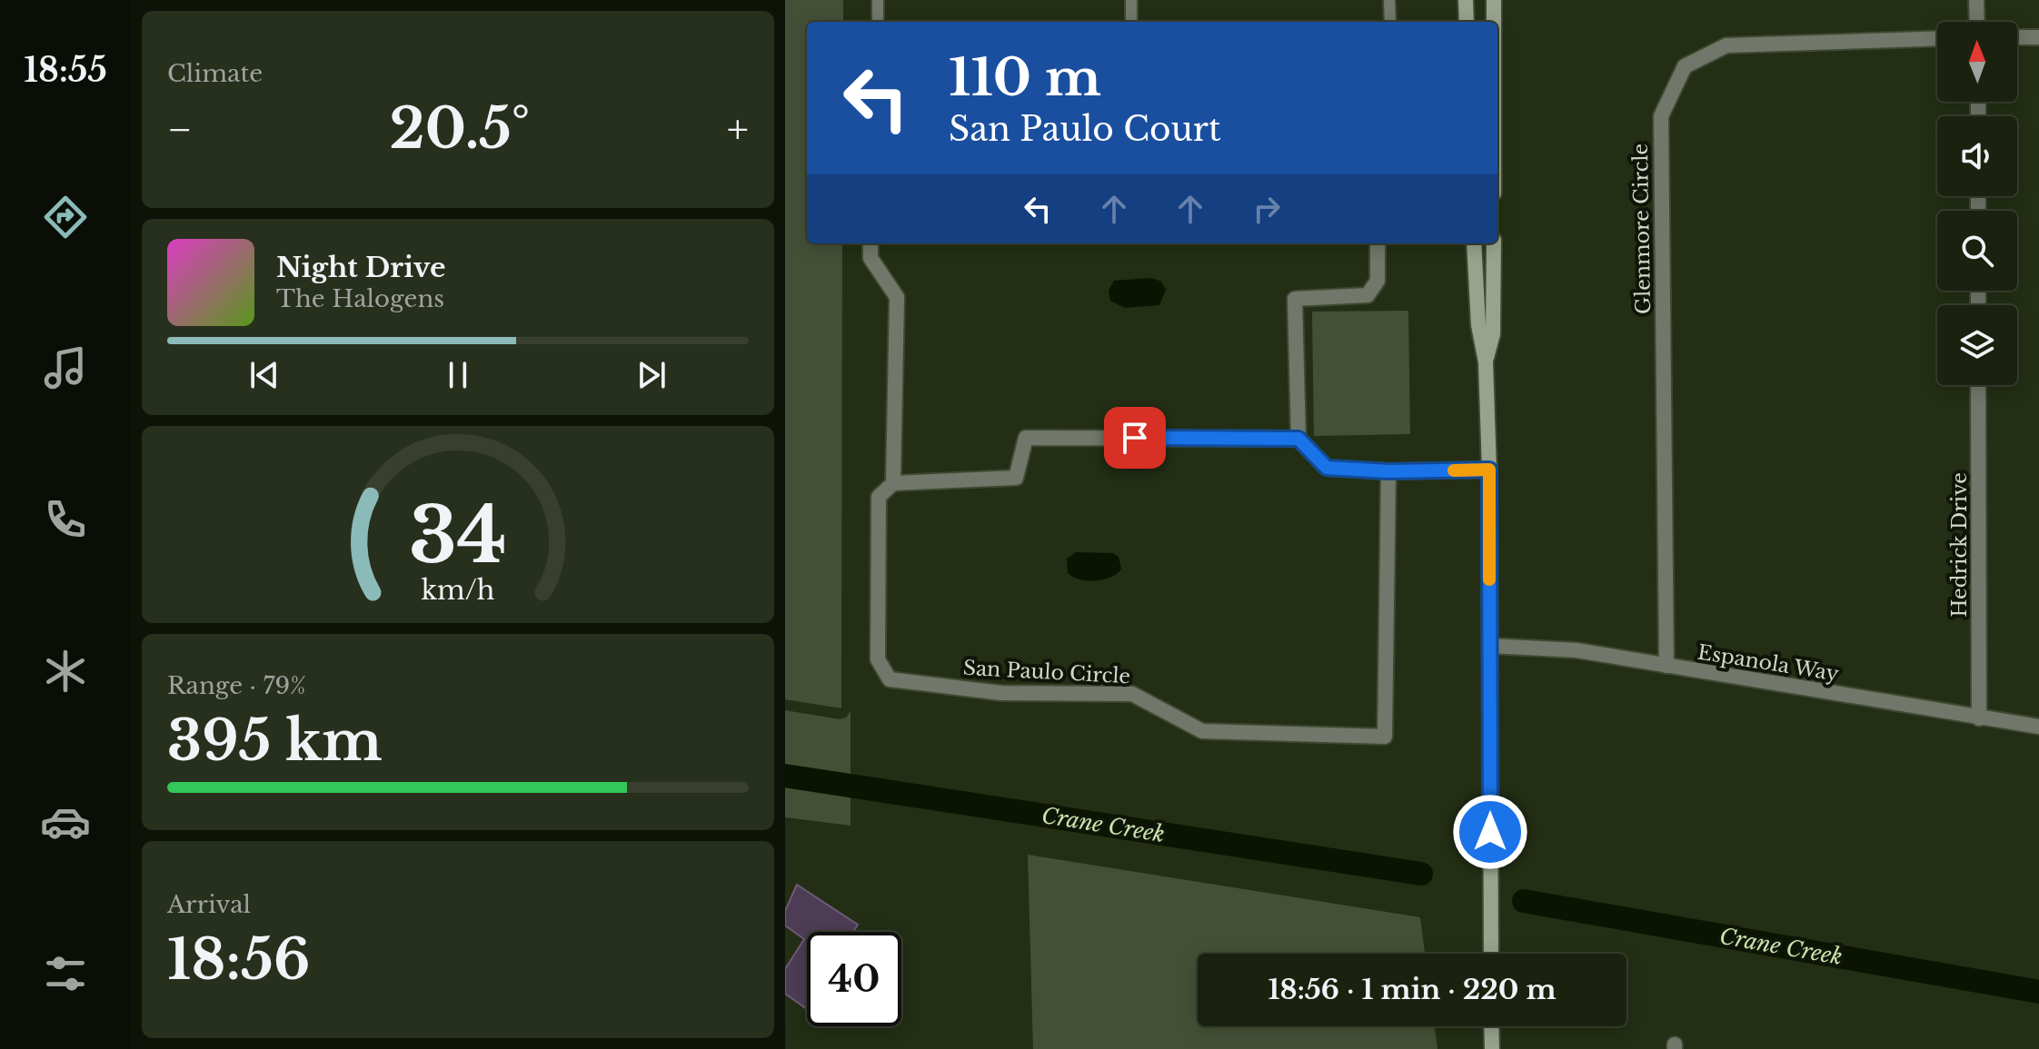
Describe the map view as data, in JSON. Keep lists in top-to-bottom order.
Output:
{
  "streets": {
    "street": [
      "Glenmore Circle",
      "Hedrick Drive",
      "Espanola Way",
      "San Paulo Circle"
    ]
  },
  "crossings": [
    ["Glenmore Circle", "Espanola Way"],
    ["Hedrick Drive", "Espanola Way"]
  ],
  "water": ["Crane Creek"],
  "north": "top",
  "page": {
    "tabs": "18:55",
    "tile": [
      "Climate",
      ["Range · 79%", "395 km"],
      ["Arrival", "18:56"]
    ],
    "turn": ["110 m", "San Paulo Court"],
    "heat": ["−", "20.5°", "+"],
    "song": ["Night Drive", "The Halogens"],
    "limit": "40",
    "trip": "18:56 · 1 min · 220 m",
    "gauge": ["34", "km/h"]
  }
}
